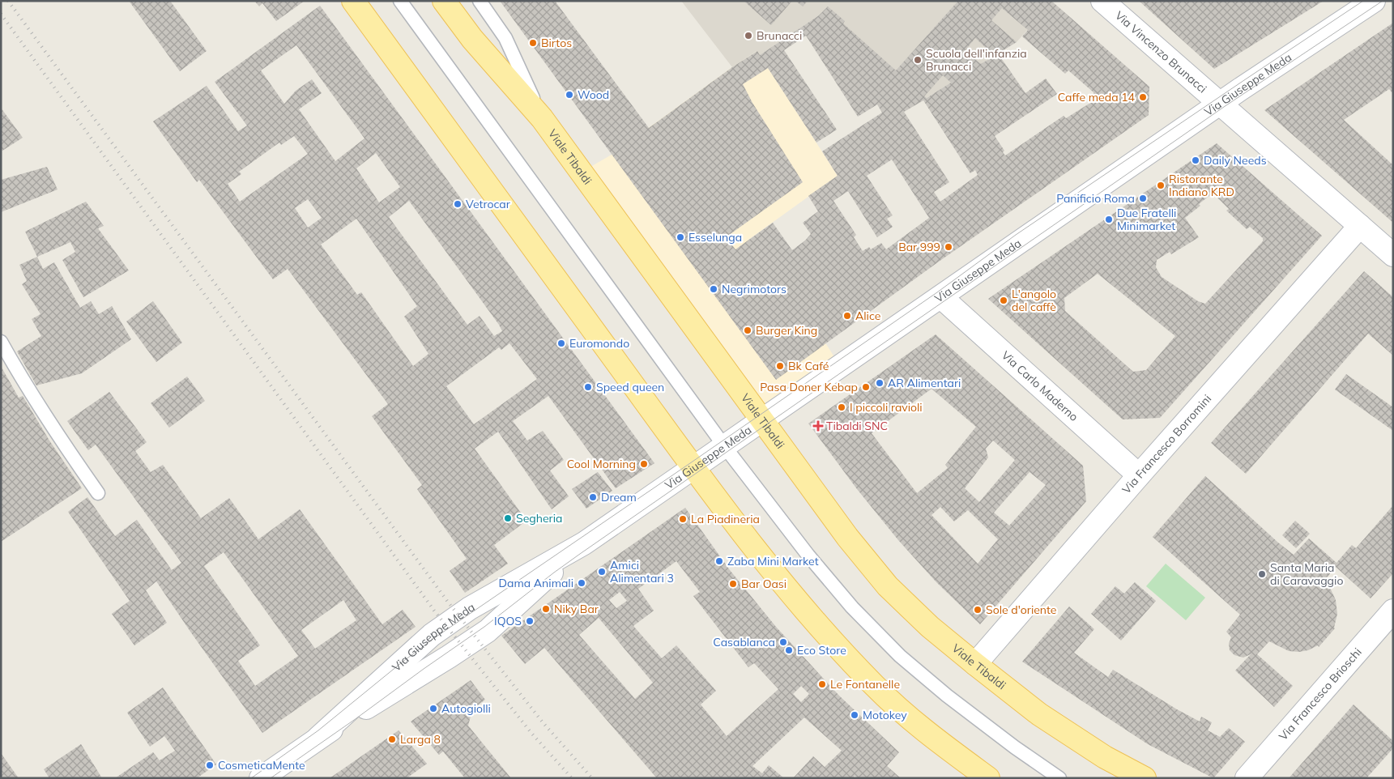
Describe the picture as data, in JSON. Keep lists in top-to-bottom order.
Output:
{
  "streets": {
    "main road": ["Viale Tibaldi"],
    "street": [
      "Via Vincenzo Brunacci",
      "Via Giuseppe Meda",
      "Via Carlo Maderno",
      "Via Francesco Borromini",
      "Via Francesco Brioschi"
    ]
  },
  "crossings": [
    ["Via Vincenzo Brunacci", "Via Giuseppe Meda"],
    ["Via Vincenzo Brunacci", "Via Francesco Borromini"],
    ["Via Giuseppe Meda", "Viale Tibaldi"],
    ["Via Giuseppe Meda", "Via Carlo Maderno"],
    ["Viale Tibaldi", "Via Francesco Borromini"],
    ["Via Carlo Maderno", "Via Francesco Borromini"]
  ],
  "places": {
    "other": [
      "Brunacci",
      "Birtos",
      "Scuola dell'infanzia Brunacci",
      "Wood",
      "Caffe meda 14",
      "Daily Needs",
      "Ristorante Indiano KRD",
      "Panificio Roma",
      "Vetrocar",
      "Due Fratelli Minimarket",
      "Esselunga",
      "Bar 999",
      "Negrimotors",
      "L'angolo del caffè",
      "Alice",
      "Burger King",
      "Euromondo",
      "Bk Café",
      "AR Alimentari",
      "Speed queen",
      "Pasa Doner Kebap",
      "I piccoli ravioli",
      "Cool Morning",
      "Dream",
      "Segheria",
      "La Piadineria",
      "Zaba Mini Market",
      "Amici Alimentari 3",
      "Santa Maria di Caravaggio",
      "Dama Animali",
      "Bar Oasi",
      "Niky Bar",
      "Sole d'oriente",
      "IQOS",
      "Casablanca",
      "Eco Store",
      "Le Fontanelle",
      "Autogiolli",
      "Motokey",
      "Larga 8",
      "CosmeticaMente"
    ],
    "health": ["Tibaldi SNC"]
  }
}
